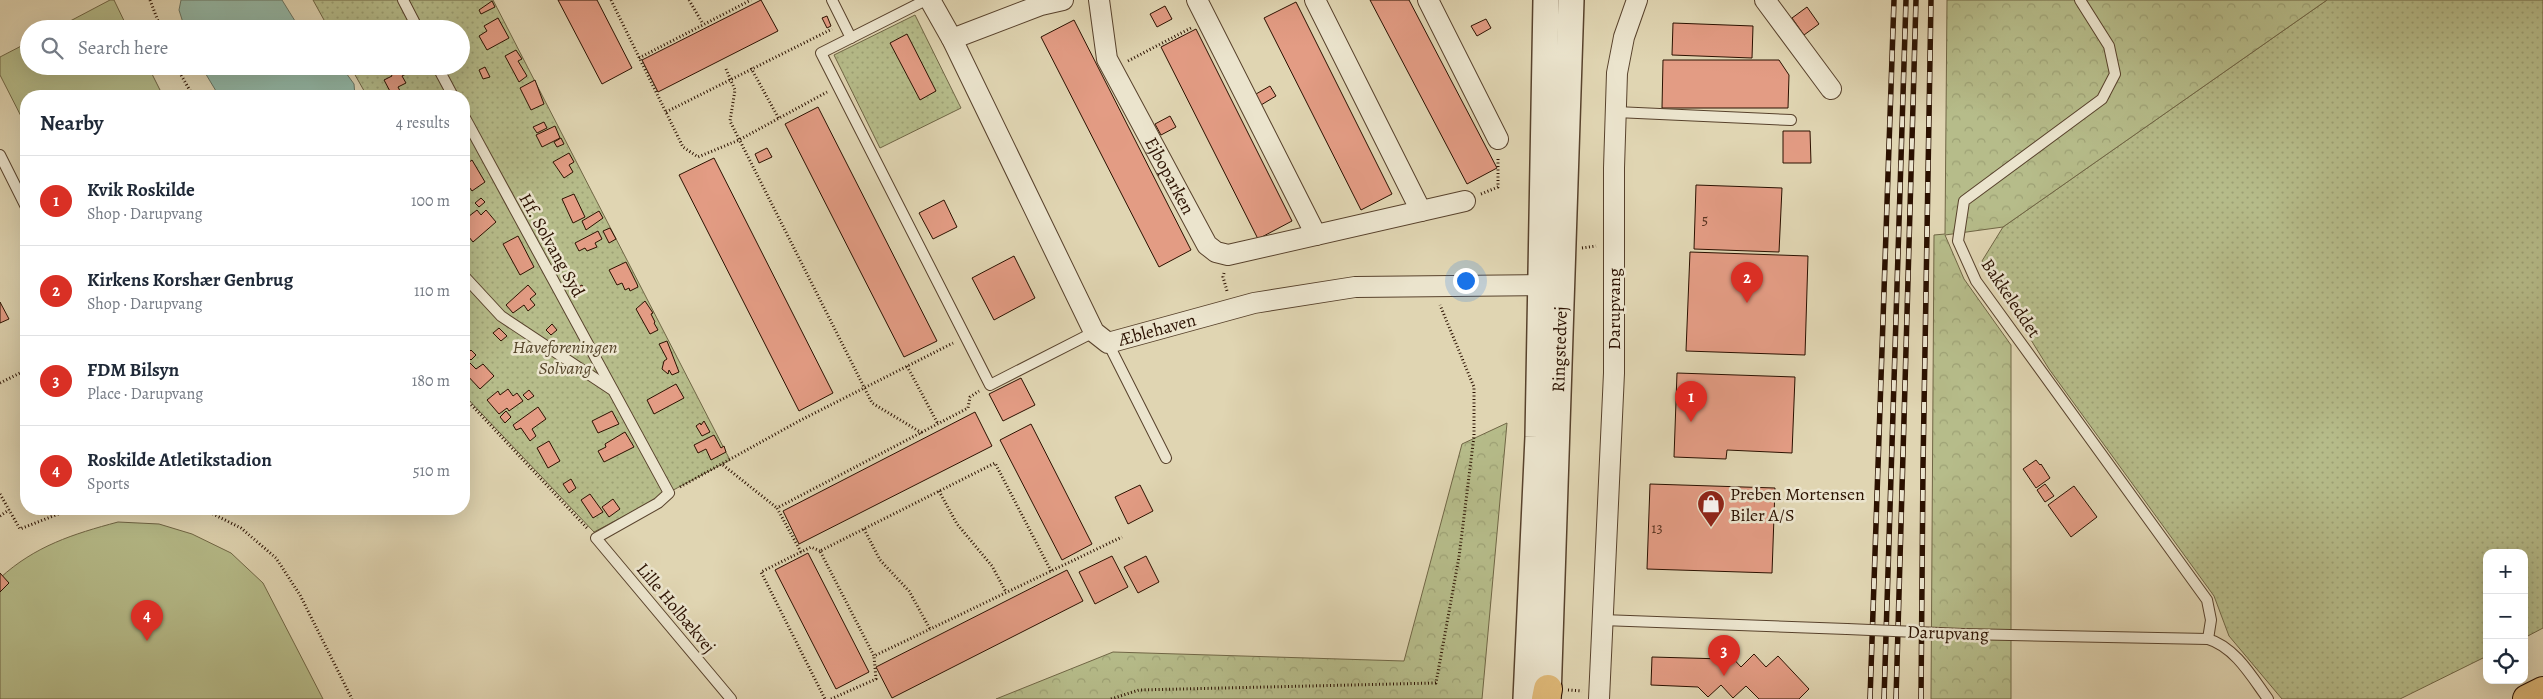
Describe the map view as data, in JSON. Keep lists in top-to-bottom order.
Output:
{
  "streets": {
    "street": [
      "Ejboparken",
      "Darupvang",
      "Æblehaven",
      "Ringstedvej"
    ],
    "lane": ["Hf. Solvang Syd", "Bakkeleddet", "Lille Holbækvej"]
  },
  "crossings": [
    ["Bakkeleddet", "Darupvang"],
    ["Æblehaven", "Ringstedvej"]
  ],
  "parks": ["Haveforeningen Solvang"],
  "places": {
    "shop": ["Preben Mortensen Biler A/S"]
  },
  "house_numbers": ["5", "13"],
  "page": {
    "search": "Search here",
    "heading": ["Nearby", "4 results"],
    "list": [
      {
        "mark": "1",
        "name": "Kvik Roskilde",
        "note": "Shop · Darupvang",
        "value": "100 m"
      },
      {
        "mark": "2",
        "name": "Kirkens Korshær Genbrug",
        "note": "Shop · Darupvang",
        "value": "110 m"
      },
      {
        "mark": "3",
        "name": "FDM Bilsyn",
        "note": "Place · Darupvang",
        "value": "180 m"
      },
      {
        "mark": "4",
        "name": "Roskilde Atletikstadion",
        "note": "Sports",
        "value": "510 m"
      }
    ],
    "pins": [
      "2",
      "1",
      "4",
      "3"
    ],
    "map_buttons": ["+", "−"]
  }
}
